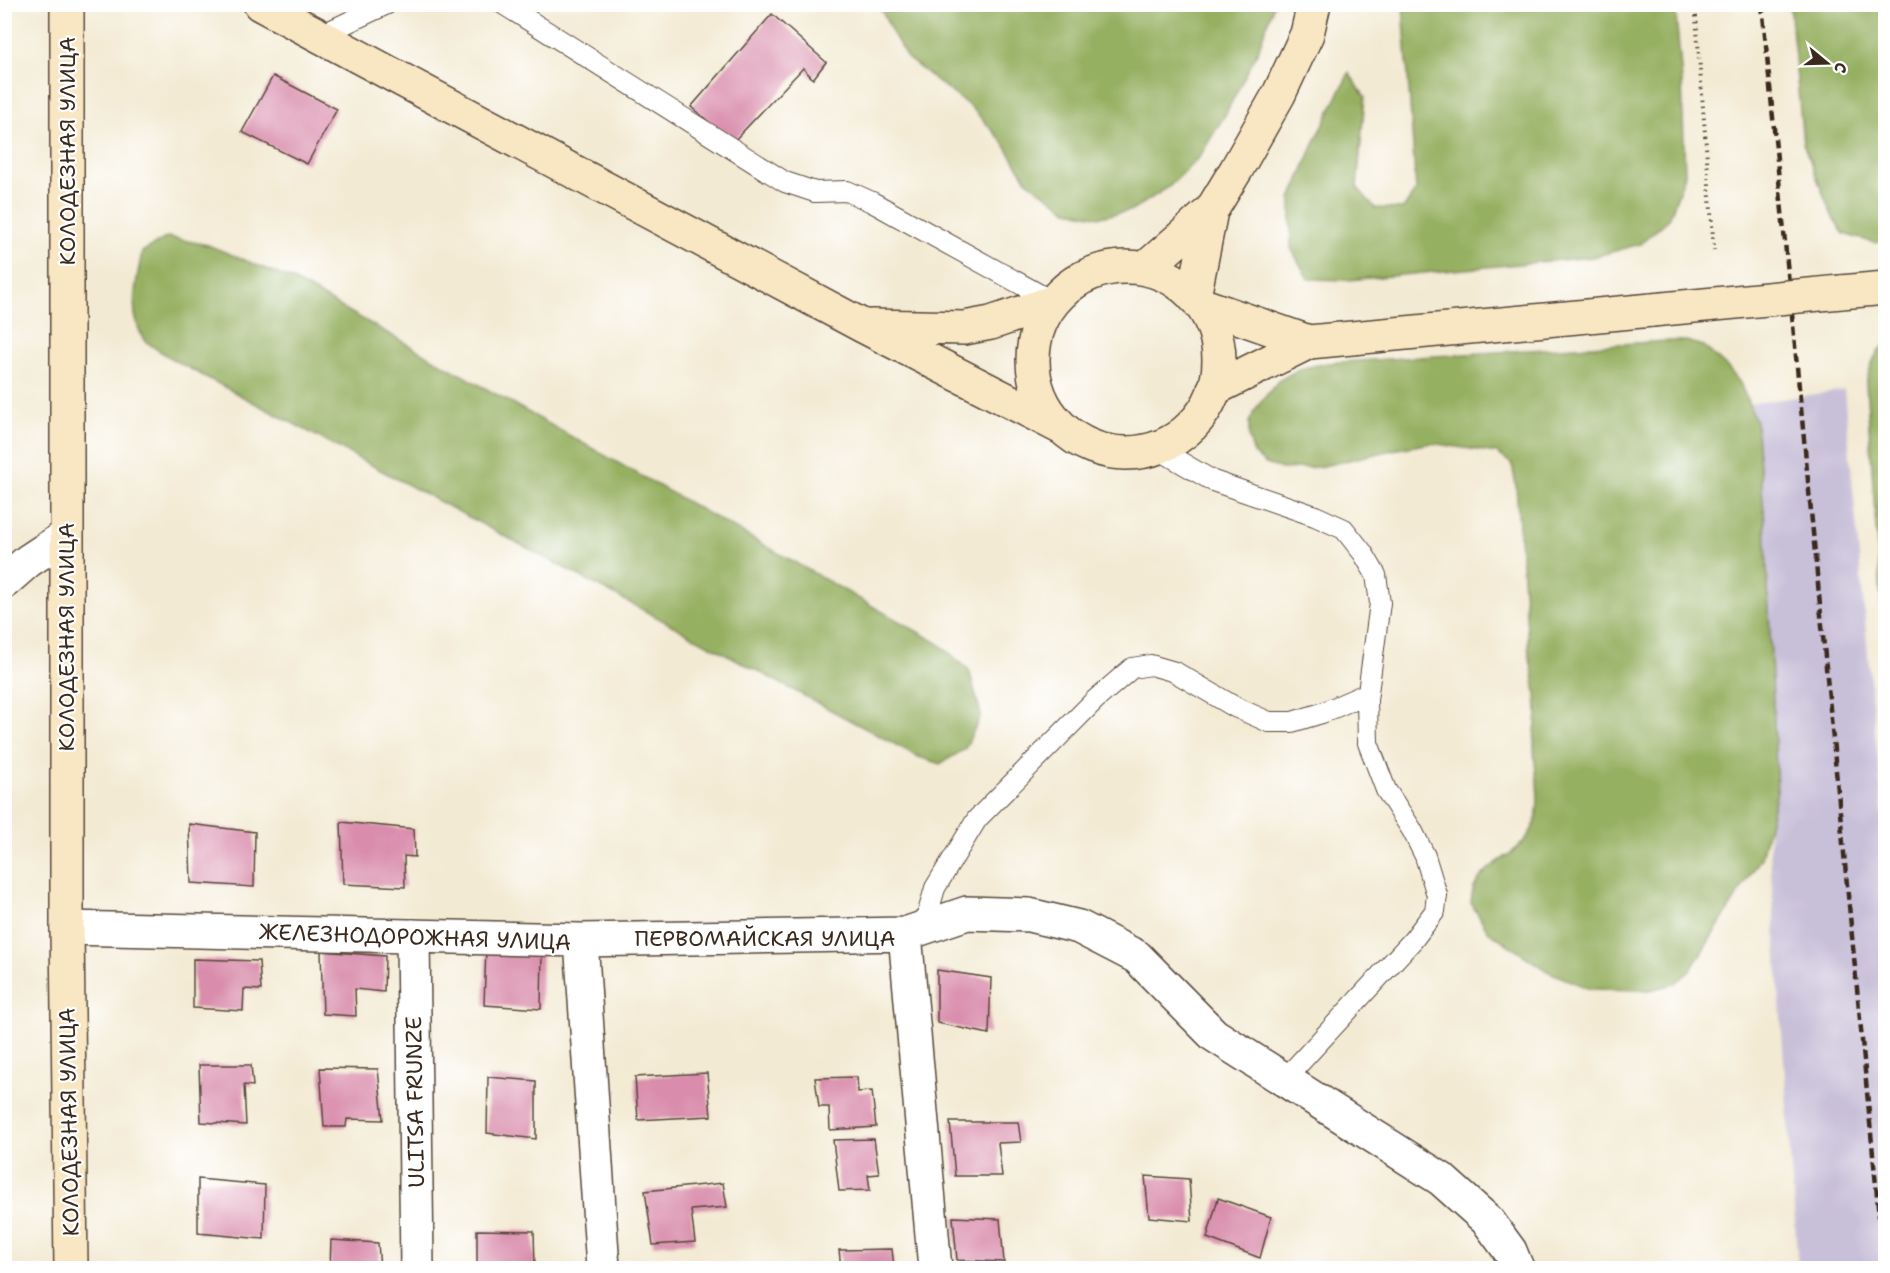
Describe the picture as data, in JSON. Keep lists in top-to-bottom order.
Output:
{
  "streets": {
    "main road": ["КОЛОДЕЗНАЯ УЛИЦА"],
    "street": ["ЖЕЛЕЗНОДОРОЖНАЯ УЛИЦА", "ПЕРВОМАЙСКАЯ УЛИЦА", "ULITSA FRUNZE"]
  },
  "crossings": [
    ["КОЛОДЕЗНАЯ УЛИЦА", "ЖЕЛЕЗНОДОРОЖНАЯ УЛИЦА"],
    ["ЖЕЛЕЗНОДОРОЖНАЯ УЛИЦА", "ПЕРВОМАЙСКАЯ УЛИЦА"],
    ["ЖЕЛЕЗНОДОРОЖНАЯ УЛИЦА", "ULITSA FRUNZE"]
  ],
  "north": "right"
}
